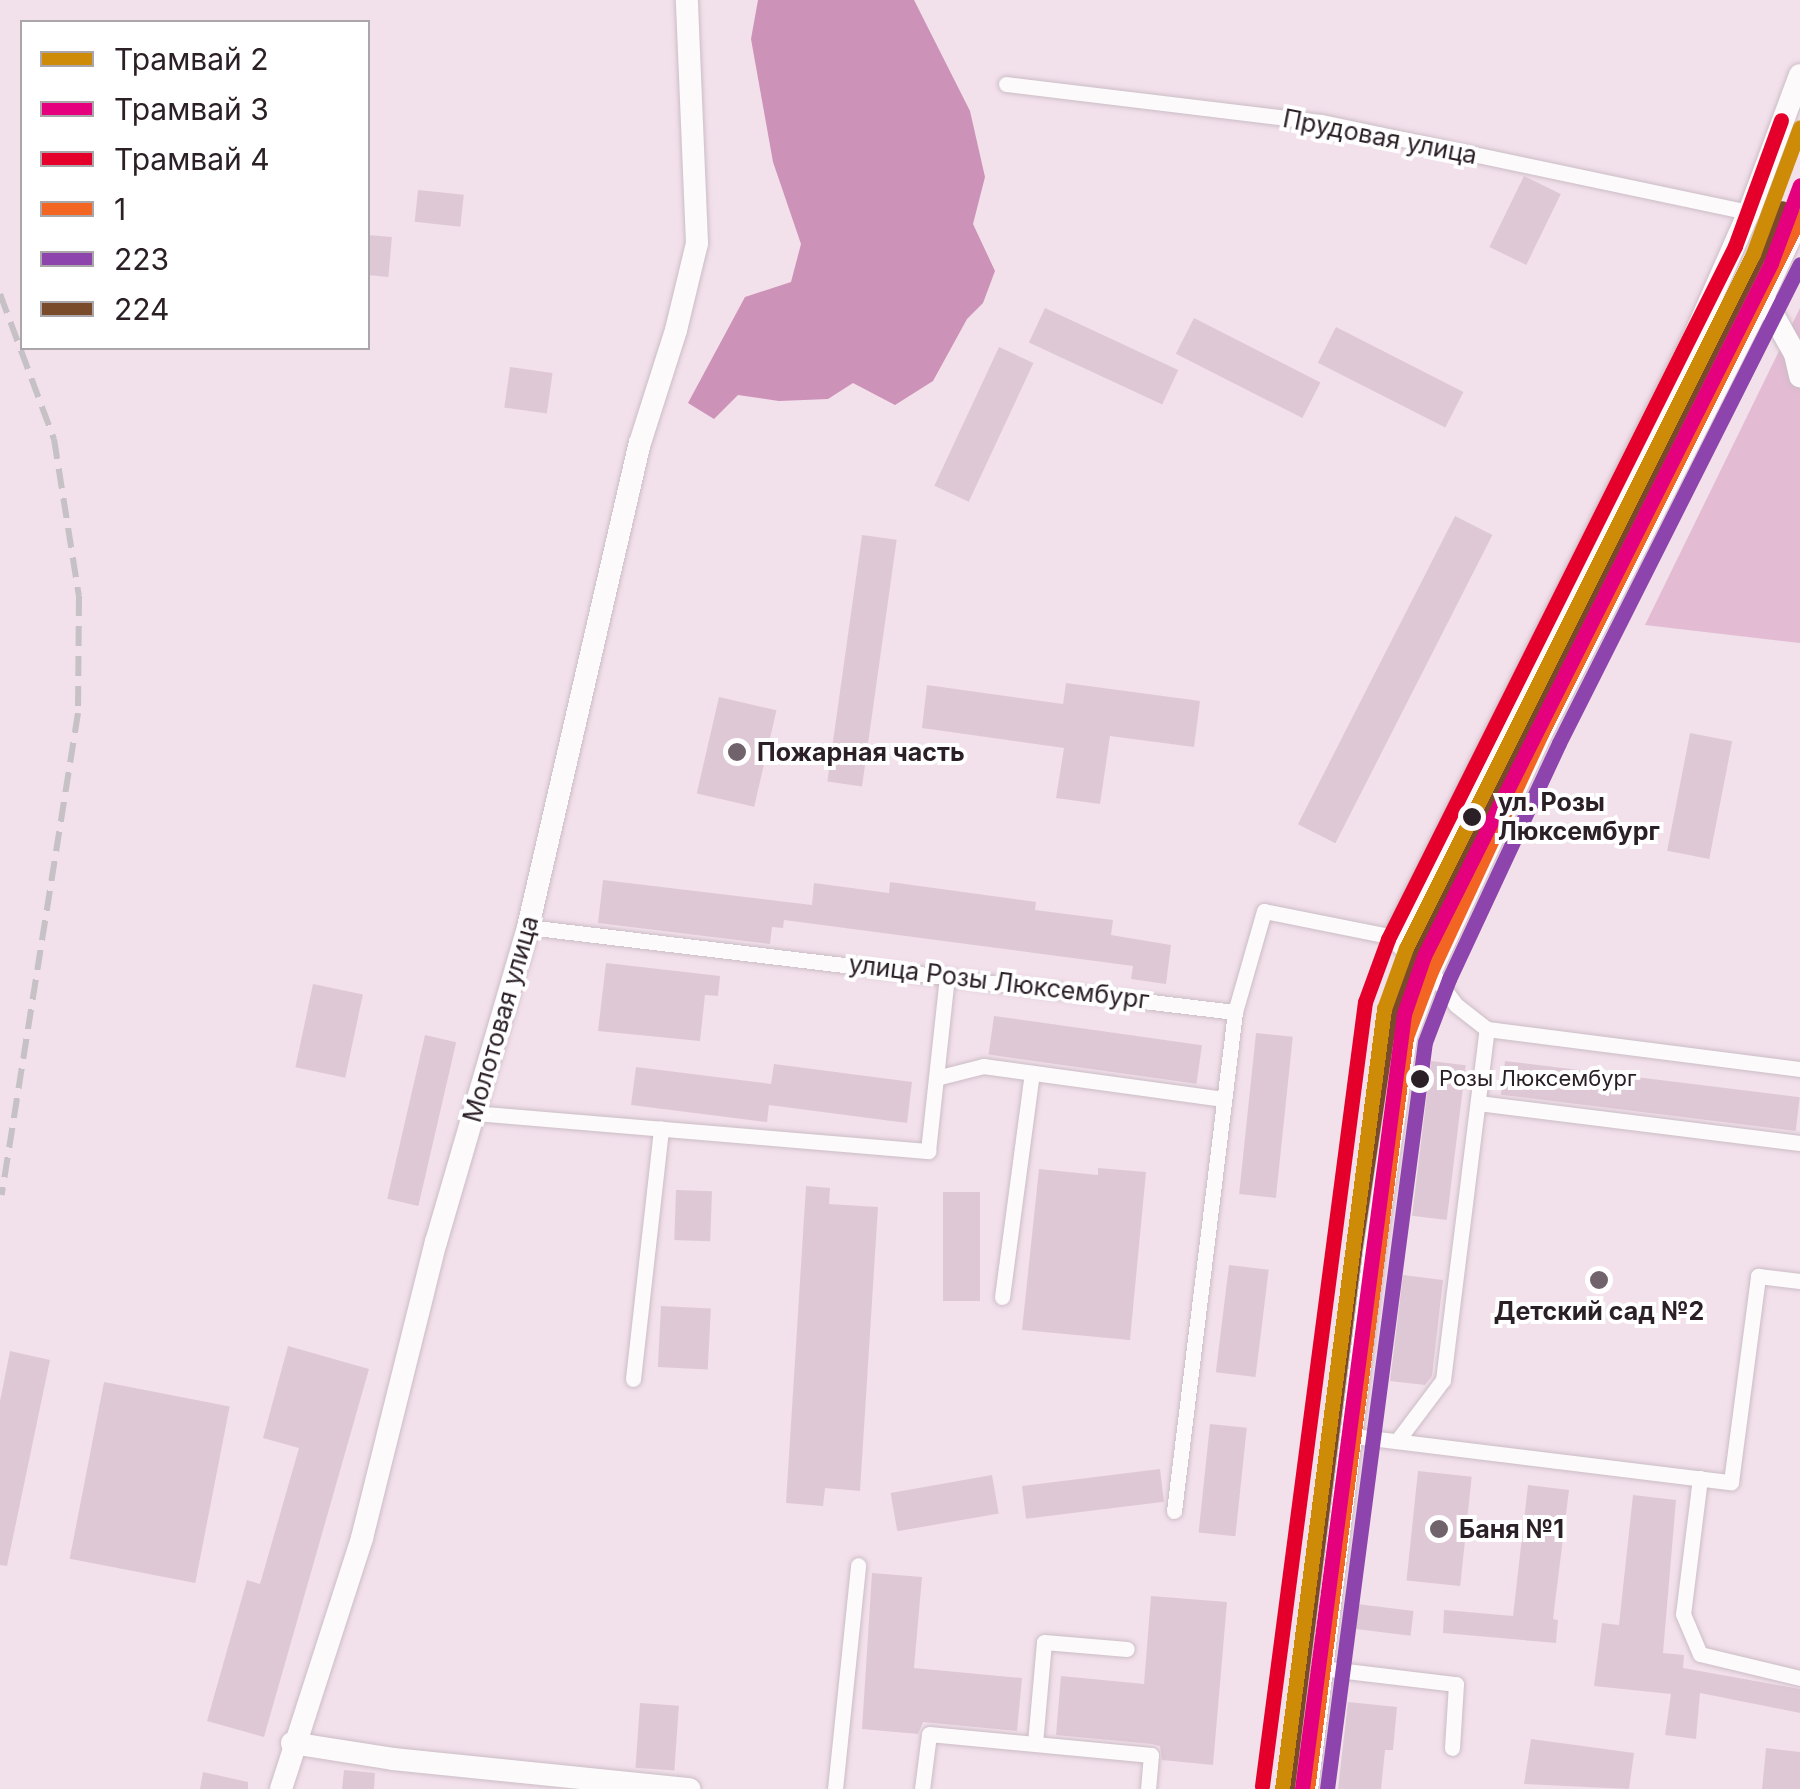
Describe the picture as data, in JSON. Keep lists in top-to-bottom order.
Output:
{
  "streets": {
    "main road": ["Молотовая улица"],
    "street": ["Прудовая улица", "улица Розы Люксембург"]
  },
  "crossings": [
    ["улица Розы Люксембург", "Молотовая улица"]
  ],
  "places": [
    "Пожарная часть",
    "ул. Розы Люксембург",
    "Розы Люксембург",
    "Детский сад №2",
    "Баня №1"
  ],
  "lines": [
    "tram line 4",
    "tram line 2",
    "tram line 3",
    "transit line 224",
    "transit line 1",
    "transit line 223"
  ],
  "legend": [
    "Трамвай 2",
    "Трамвай 3",
    "Трамвай 4",
    "1",
    "223",
    "224"
  ]
}
